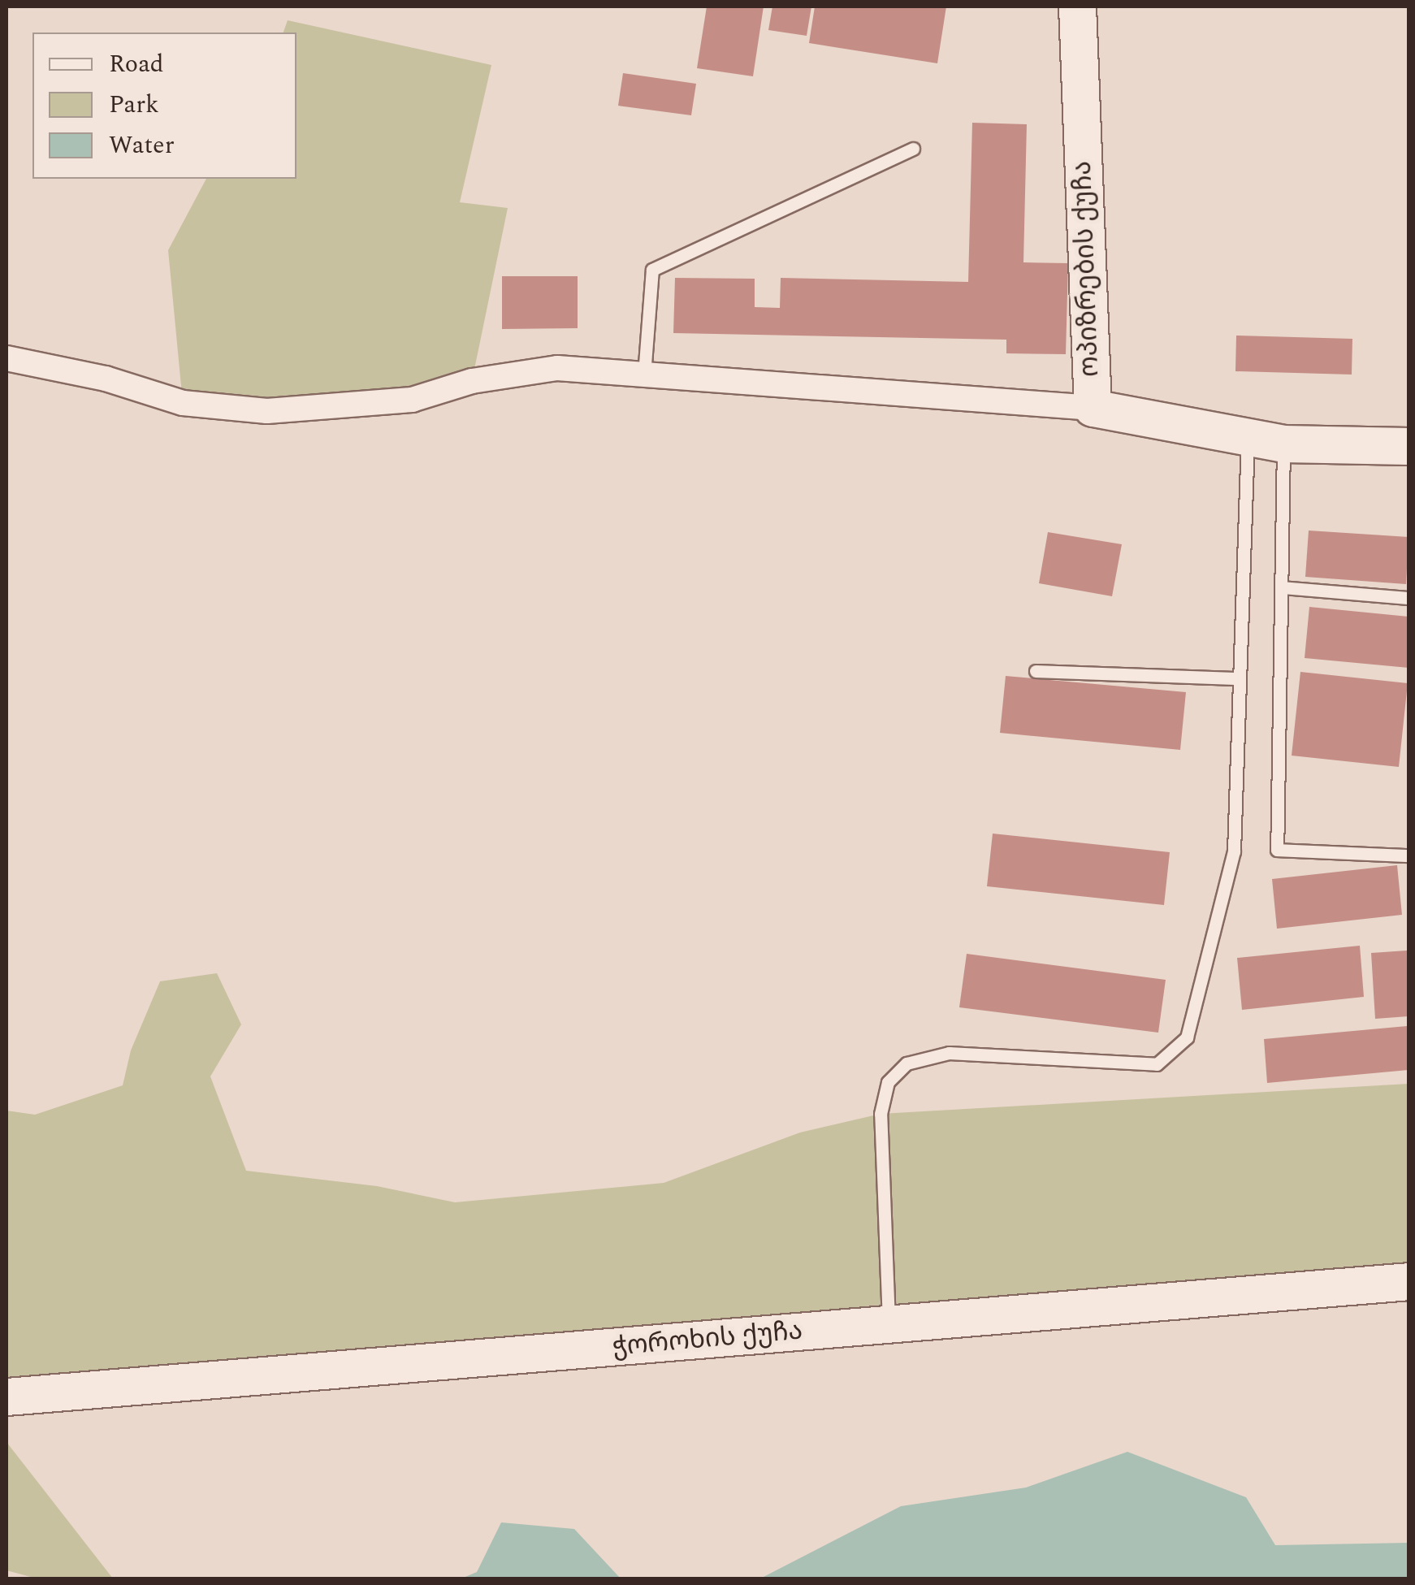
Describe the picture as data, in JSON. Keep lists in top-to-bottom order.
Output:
{
  "streets": {
    "street": ["ოპიზრების ქუჩა", "ჭოროხის ქუჩა"]
  },
  "legend": ["Road", "Park", "Water"]
}
